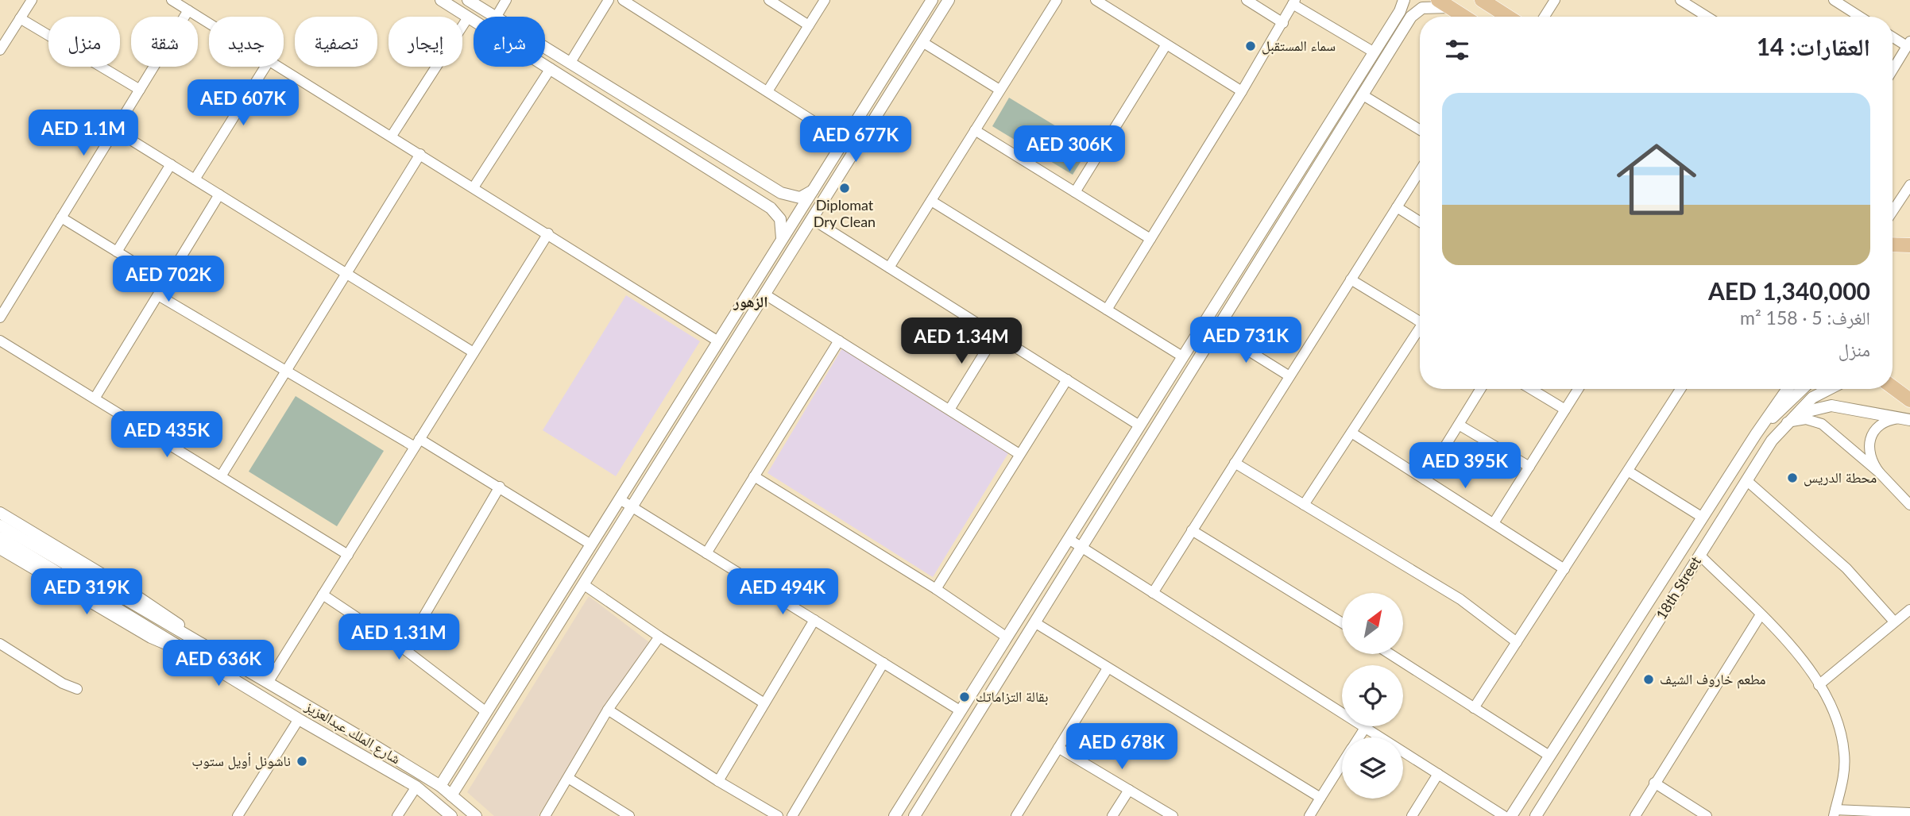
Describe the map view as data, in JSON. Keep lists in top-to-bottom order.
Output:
{
  "streets": {
    "street": ["18th Street", "شارع الملك عبدالعزيز"]
  },
  "districts": ["الزهور"],
  "places": [
    "سماء المستقبل",
    "Diplomat Dry Clean",
    "محطة الدريس",
    "مطعم خاروف الشيف",
    "بقالة التزاماتك",
    "ناشونل أويل ستوب"
  ],
  "north": "top right",
  "page": {
    "chip": [
      "شراء",
      "إيجار",
      "تصفية",
      "جديد",
      "شقة",
      "منزل"
    ],
    "heading": "العقارات: 14",
    "price": [
      "AED 607K",
      "AED 1.1M",
      "AED 677K",
      "AED 306K",
      "AED 702K",
      "AED 731K",
      "AED 1.34M",
      "AED 435K",
      "AED 395K",
      "AED 319K",
      "AED 494K",
      "AED 1.31M",
      "AED 636K",
      "AED 678K"
    ],
    "list": [
      {
        "name": "AED 1,340,000",
        "note": "الغرف: 5 · 158 m² · منزل"
      }
    ]
  }
}
